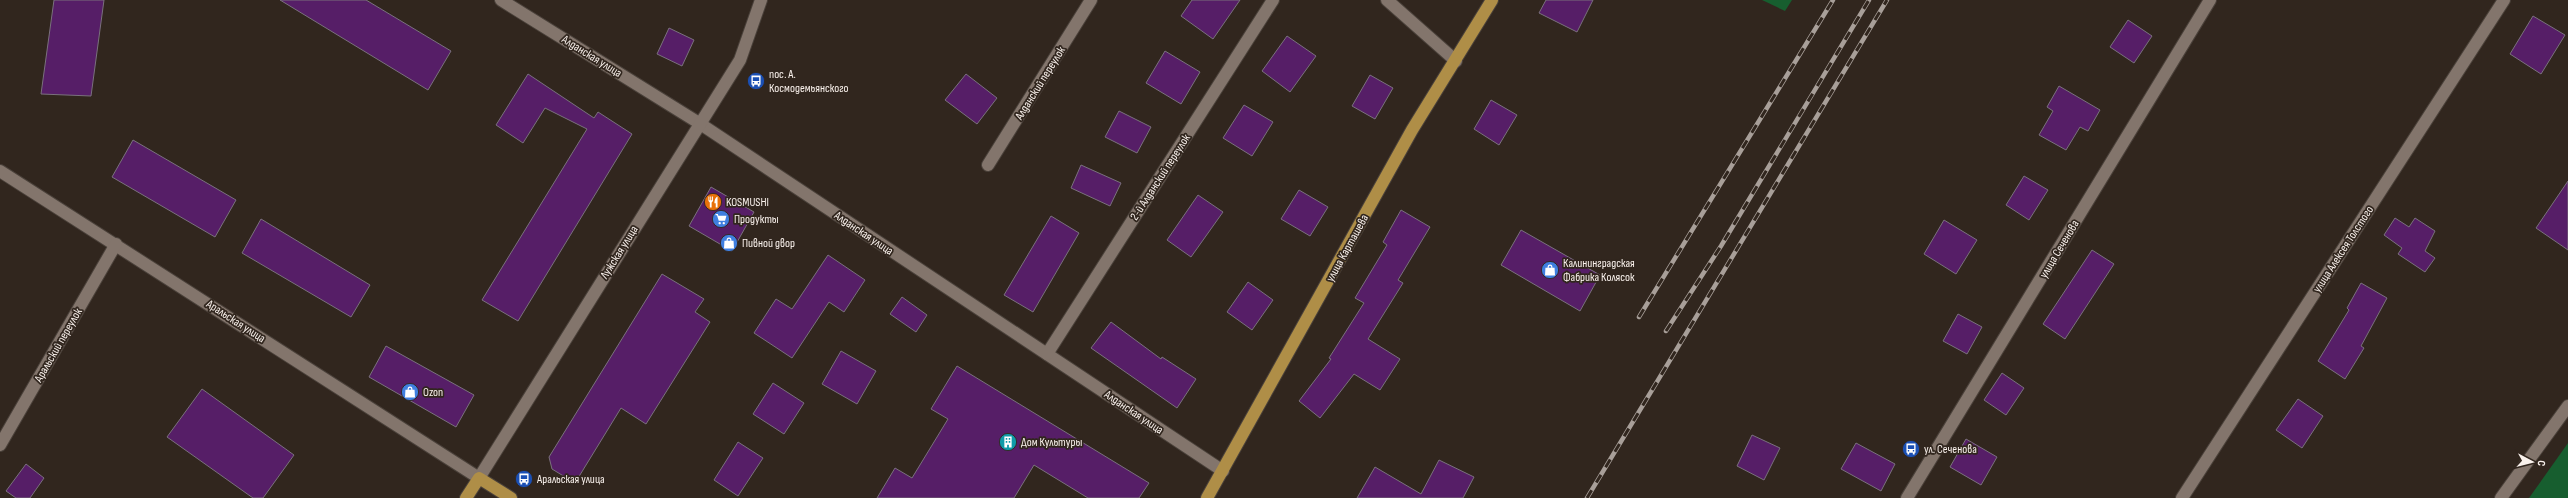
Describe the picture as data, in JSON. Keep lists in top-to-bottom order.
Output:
{
  "streets": {
    "main road": ["улица Карташева", "Лужская улица", "Аральская улица"],
    "street": [
      "Алданская улица",
      "Алданский переулок",
      "2-й Алданский переулок",
      "улица Сеченова",
      "улица Алексея Толстого",
      "Аральский переулок"
    ]
  },
  "crossings": [
    ["Алданская улица", "2-й Алданский переулок"],
    ["Алданская улица", "улица Карташева"],
    ["Алданская улица", "Лужская улица"],
    ["Лужская улица", "Аральская улица"],
    ["Аральская улица", "Аральский переулок"]
  ],
  "places": {
    "bus stop": ["пос. А. Космодемьянского", "ул. Сеченова", "Аральская улица"],
    "restaurant": ["KOSMUSHI"],
    "supermarket": ["Продукты"],
    "shop": ["Пивной двор", "Калининградская Фабрика Колясок", "Ozon"],
    "building": ["Дом Культуры"]
  },
  "north": "right"
}
